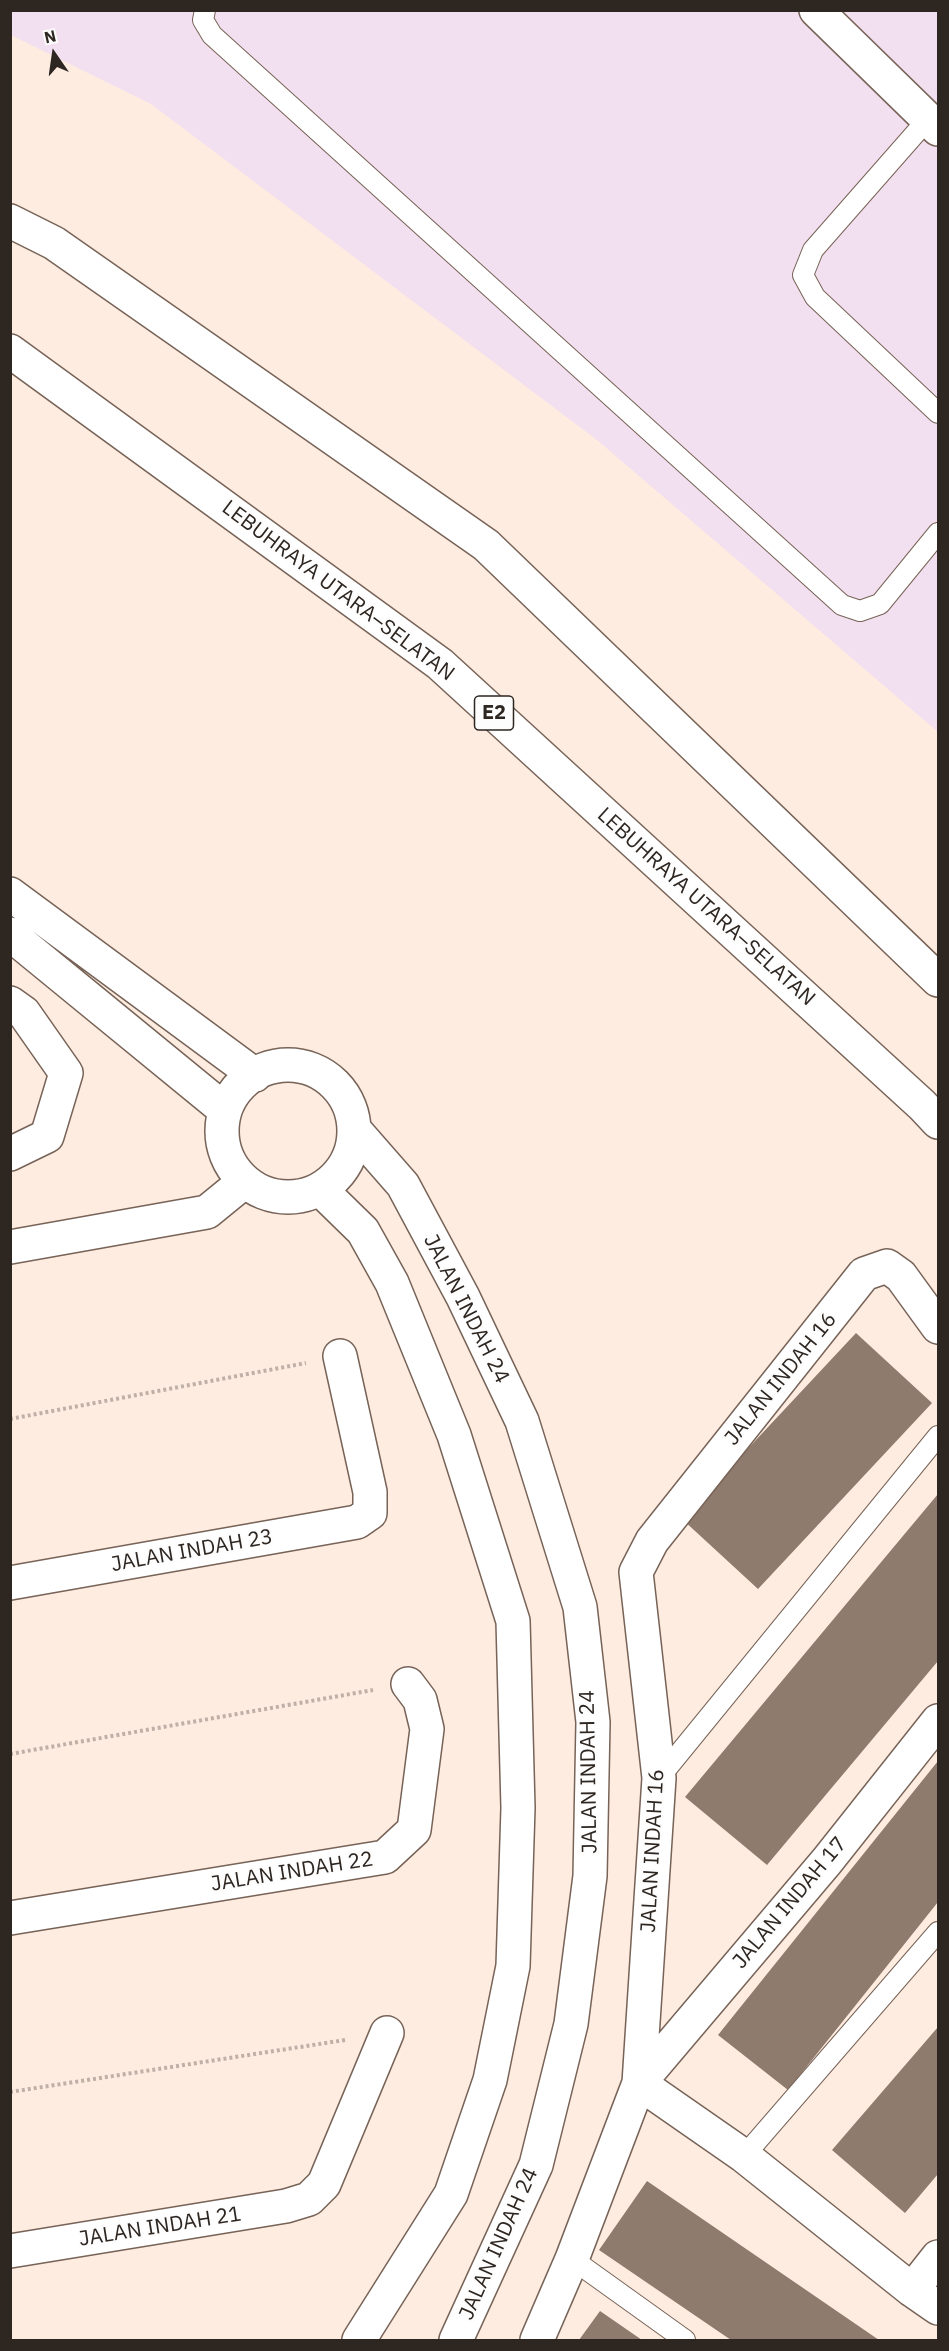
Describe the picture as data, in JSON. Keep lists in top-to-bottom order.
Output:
{
  "streets": {
    "main road": [
      "LEBUHRAYA UTARA–SELATAN",
      "E2",
      "JALAN INDAH 24",
      "JALAN INDAH 16",
      "JALAN INDAH 23",
      "JALAN INDAH 22",
      "JALAN INDAH 17",
      "JALAN INDAH 21"
    ]
  },
  "crossings": [
    ["JALAN INDAH 16", "JALAN INDAH 17"]
  ],
  "north": "top"
}
